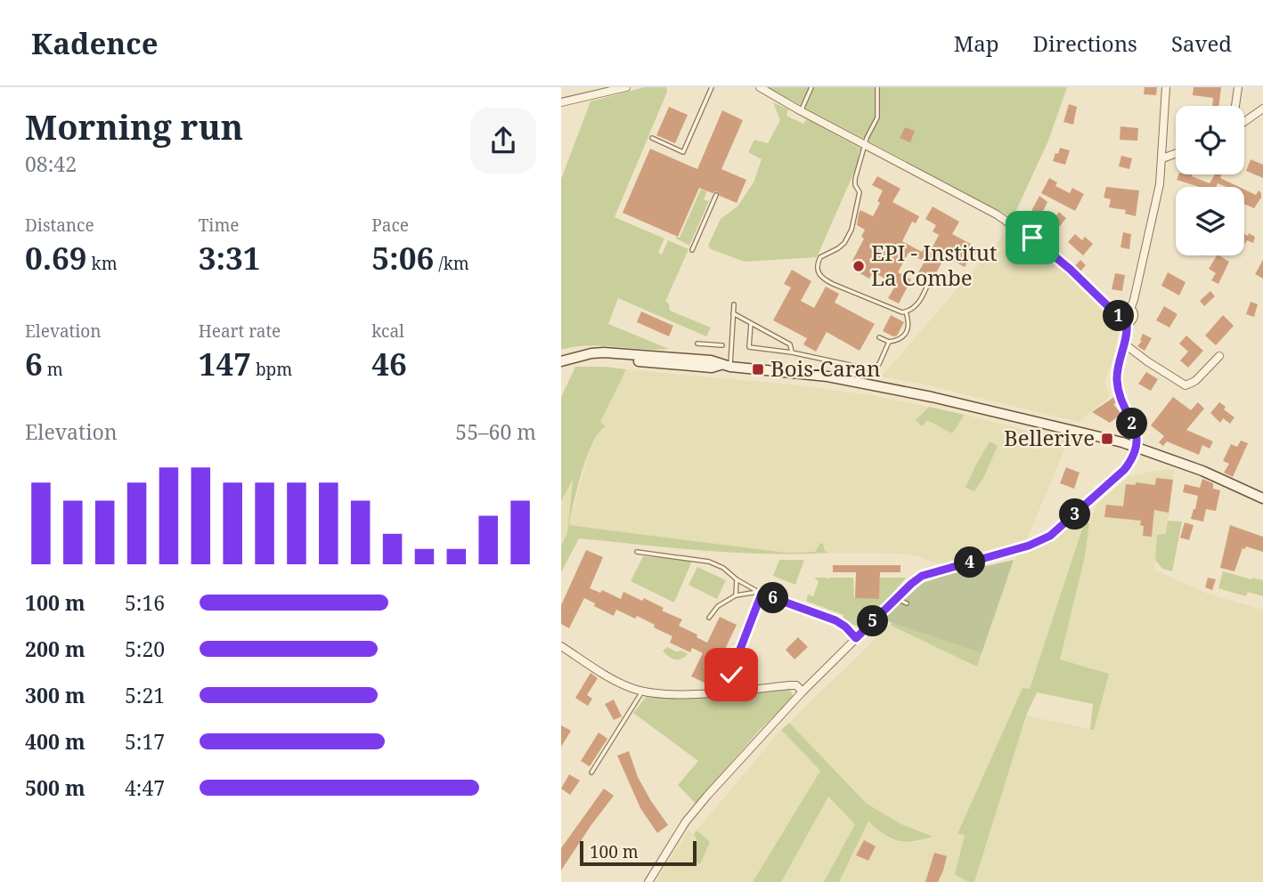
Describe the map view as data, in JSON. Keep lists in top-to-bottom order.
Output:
{
  "places": {
    "other": ["EPI - Institut La Combe"],
    "transit": ["Bois-Caran", "Bellerive"]
  },
  "scale_bar": "100 m",
  "page": {
    "header": "Kadence",
    "nav": ["Map", "Directions", "Saved"],
    "heading": ["Morning run", "08:42"],
    "stats": [
      ["Distance", "0.69 km"],
      ["Time", "3:31"],
      ["Pace", "5:06 /km"],
      ["Elevation", "6 m"],
      ["Heart rate", "147 bpm"],
      ["kcal", "46"]
    ],
    "pins": [
      "1",
      "2",
      "3",
      "4",
      "6",
      "5"
    ],
    "chart": ["Elevation", "55–60 m"],
    "list": [
      {
        "name": "100 m",
        "note": "5:16"
      },
      {
        "name": "200 m",
        "note": "5:20"
      },
      {
        "name": "300 m",
        "note": "5:21"
      },
      {
        "name": "400 m",
        "note": "5:17"
      },
      {
        "name": "500 m",
        "note": "4:47"
      }
    ],
    "scale": "100 m"
  }
}
